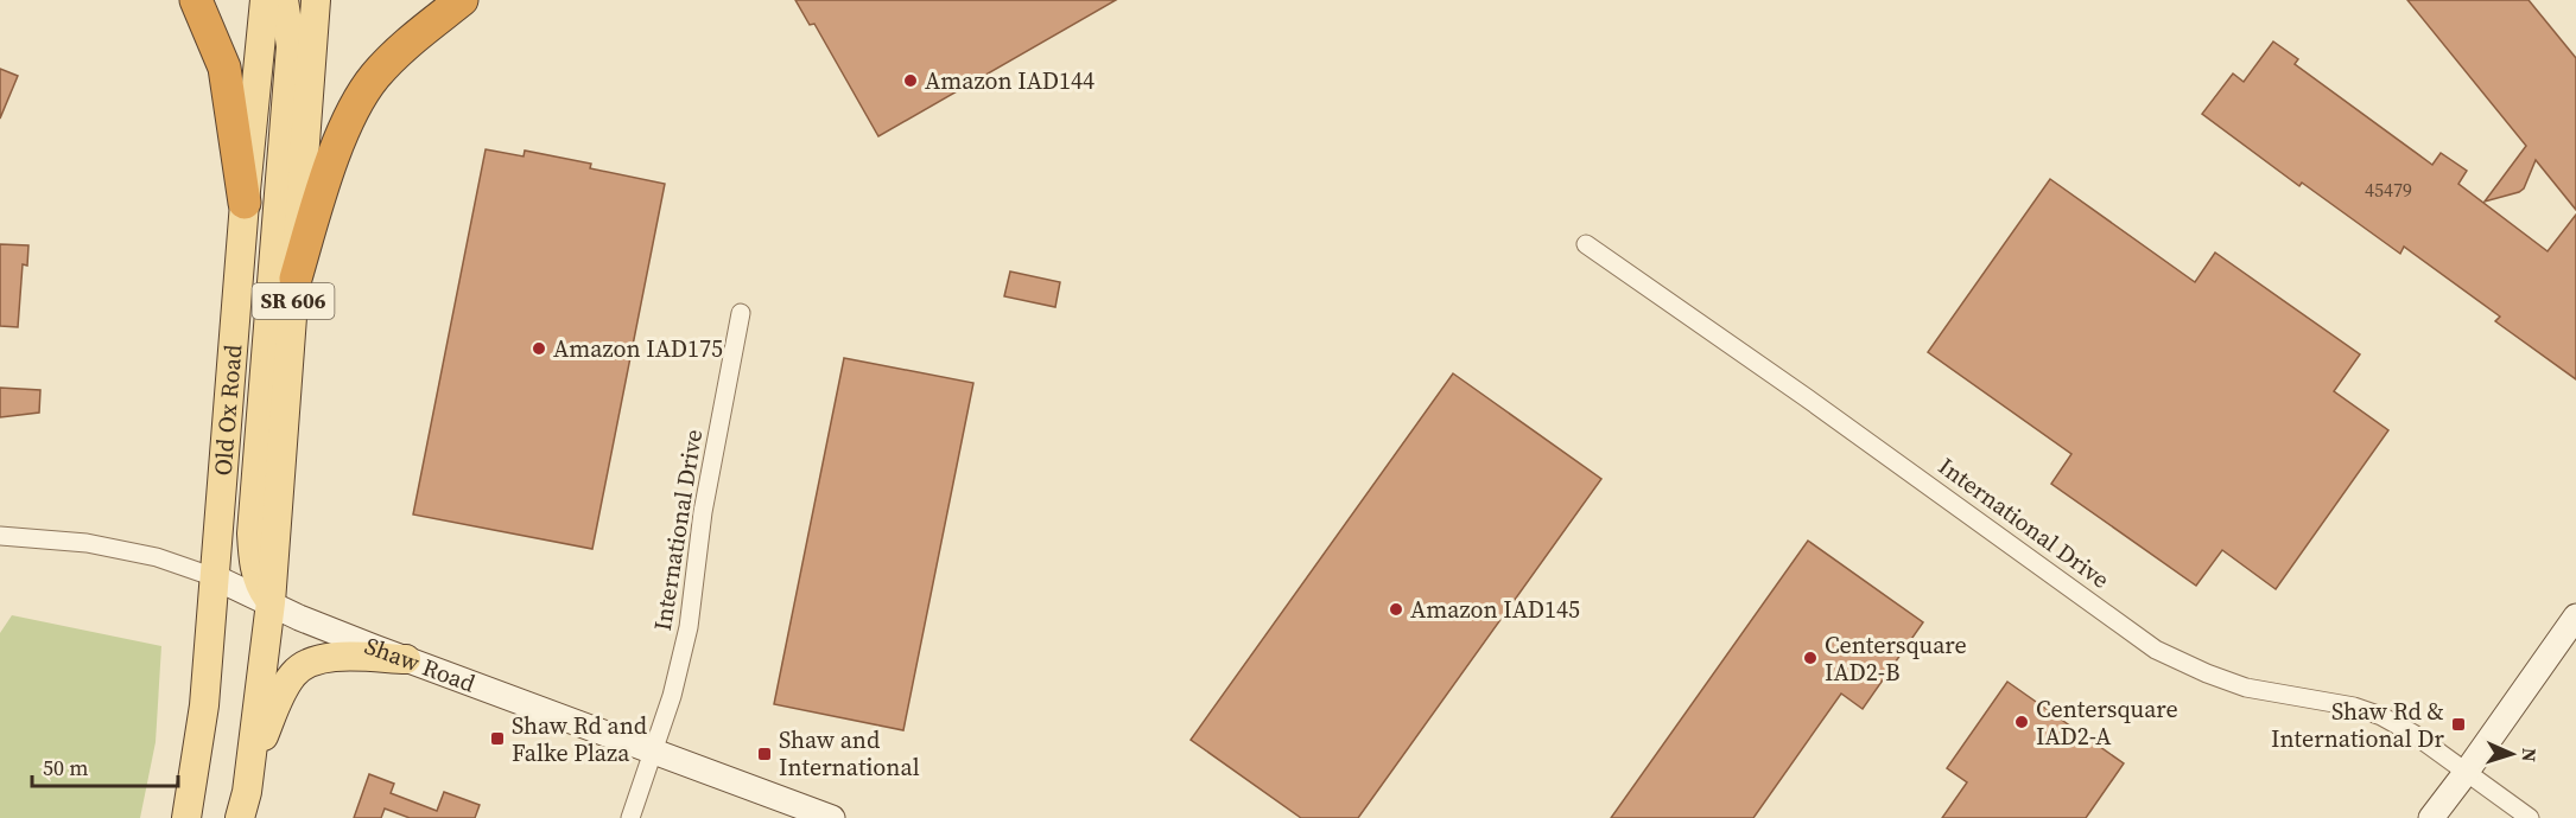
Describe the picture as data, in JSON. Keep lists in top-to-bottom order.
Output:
{
  "streets": {
    "main road": ["SR 606", "Old Ox Road", "Shaw Road"],
    "street": ["International Drive"]
  },
  "crossings": [
    ["SR 606", "Shaw Road"],
    ["Old Ox Road", "Shaw Road"],
    ["International Drive", "Shaw Road"]
  ],
  "places": {
    "other": [
      "Amazon IAD144",
      "Amazon IAD175",
      "Amazon IAD145",
      "Centersquare IAD2-B",
      "Centersquare IAD2-A"
    ],
    "transit": ["Shaw Rd & International Dr", "Shaw Rd and Falke Plaza", "Shaw and International"]
  },
  "house_numbers": ["45479"],
  "scale_bar": "50 m",
  "north": "right"
}
